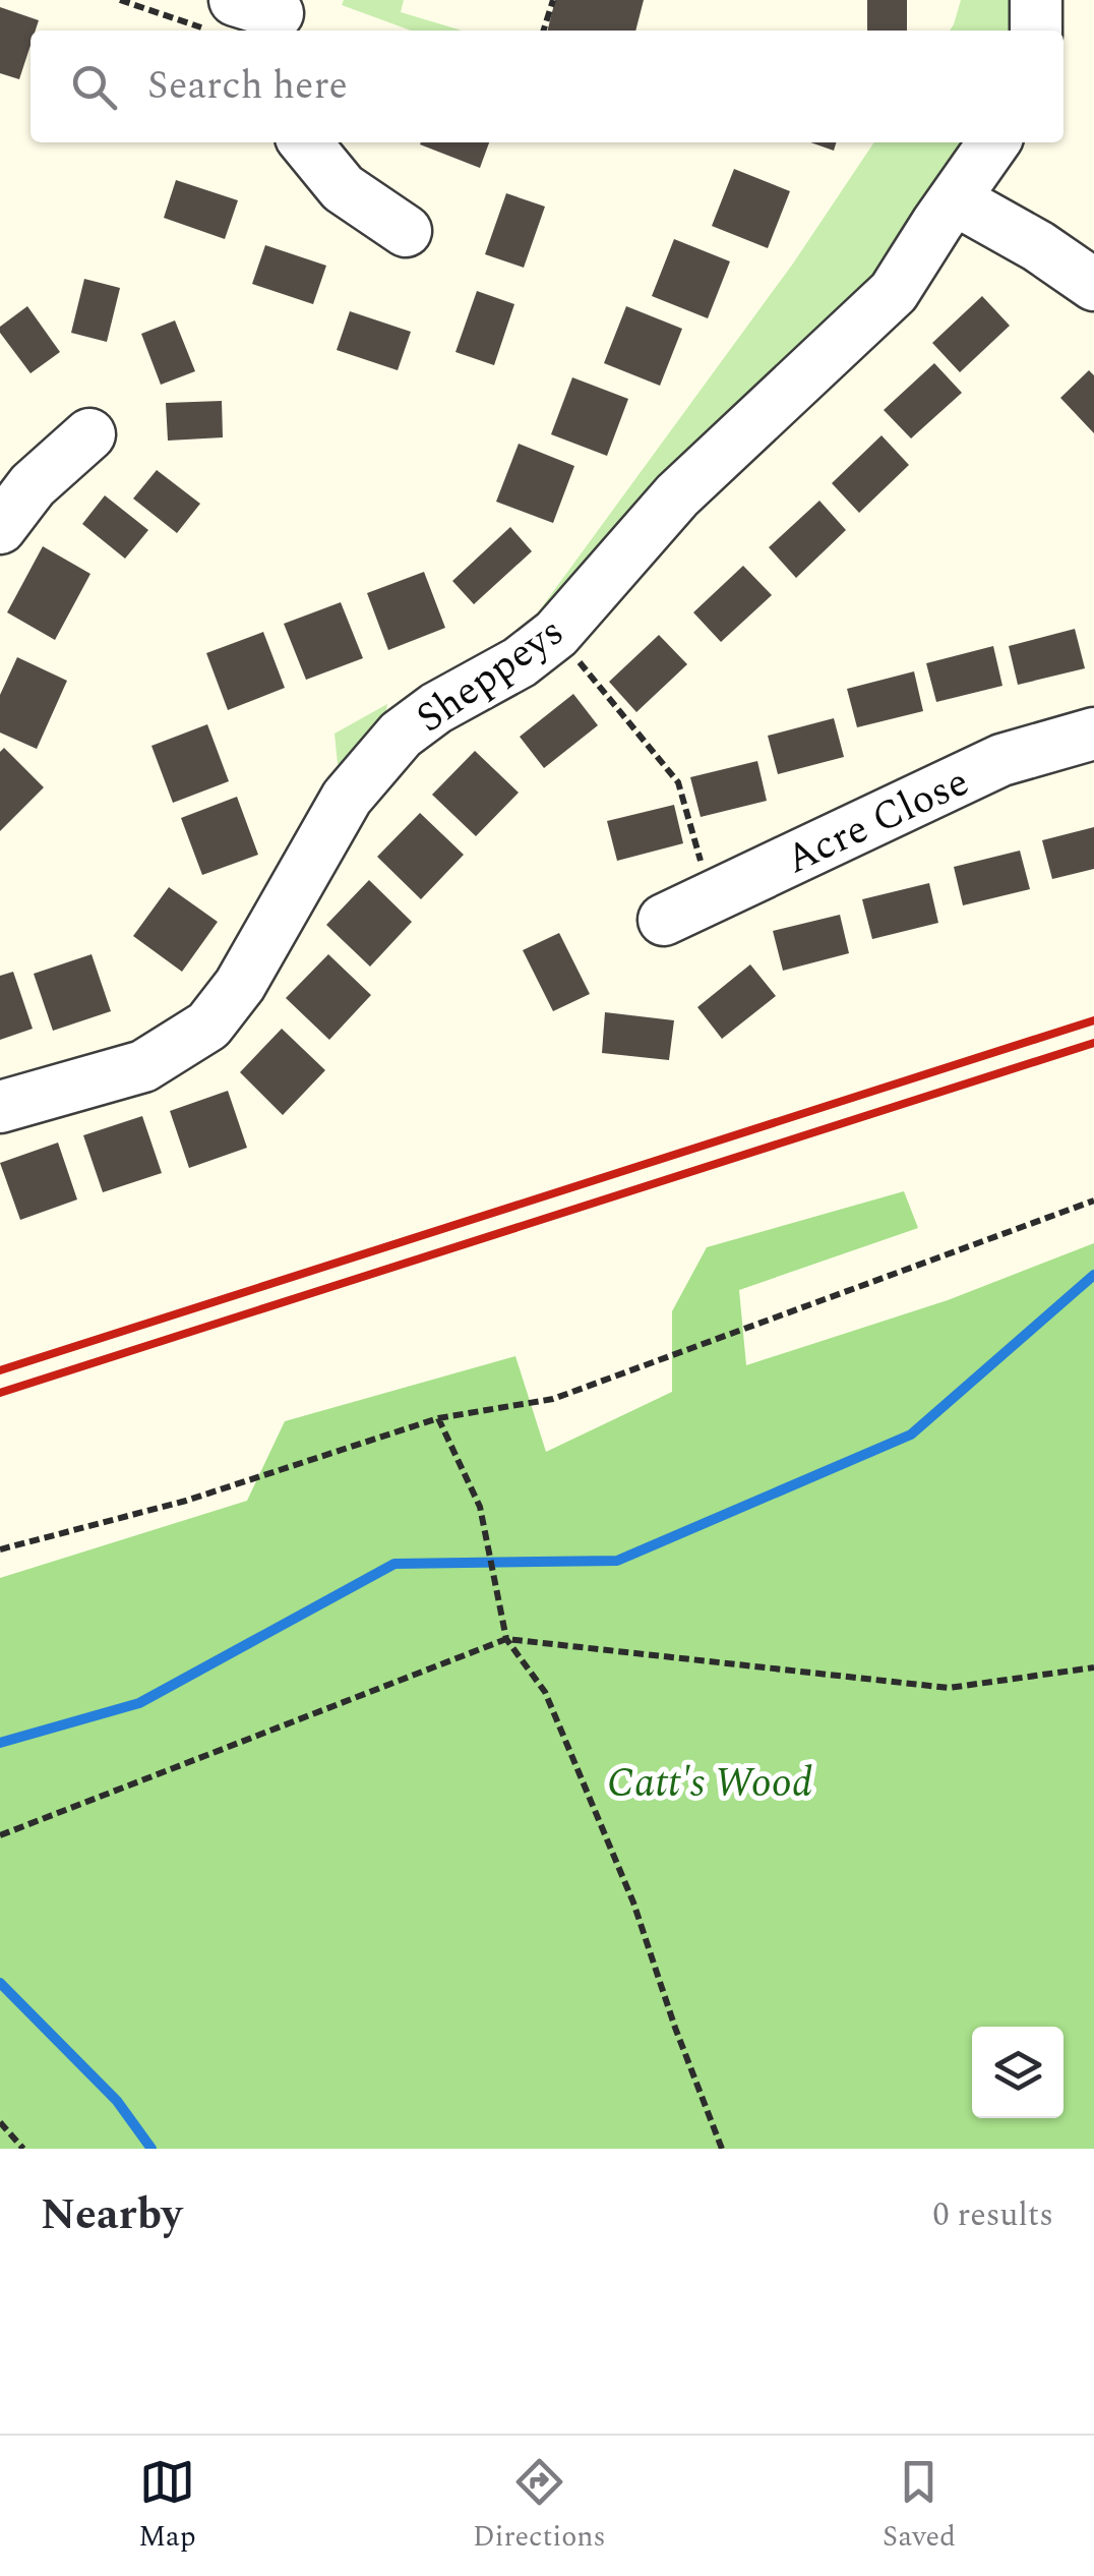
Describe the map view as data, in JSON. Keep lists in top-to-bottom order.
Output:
{
  "streets": {
    "street": ["Sheppeys", "Acre Close"]
  },
  "parks": ["Catt's Wood"],
  "page": {
    "search": "Search here",
    "heading": ["Nearby", "0 results"],
    "nav": ["Map", "Directions", "Saved"]
  }
}
